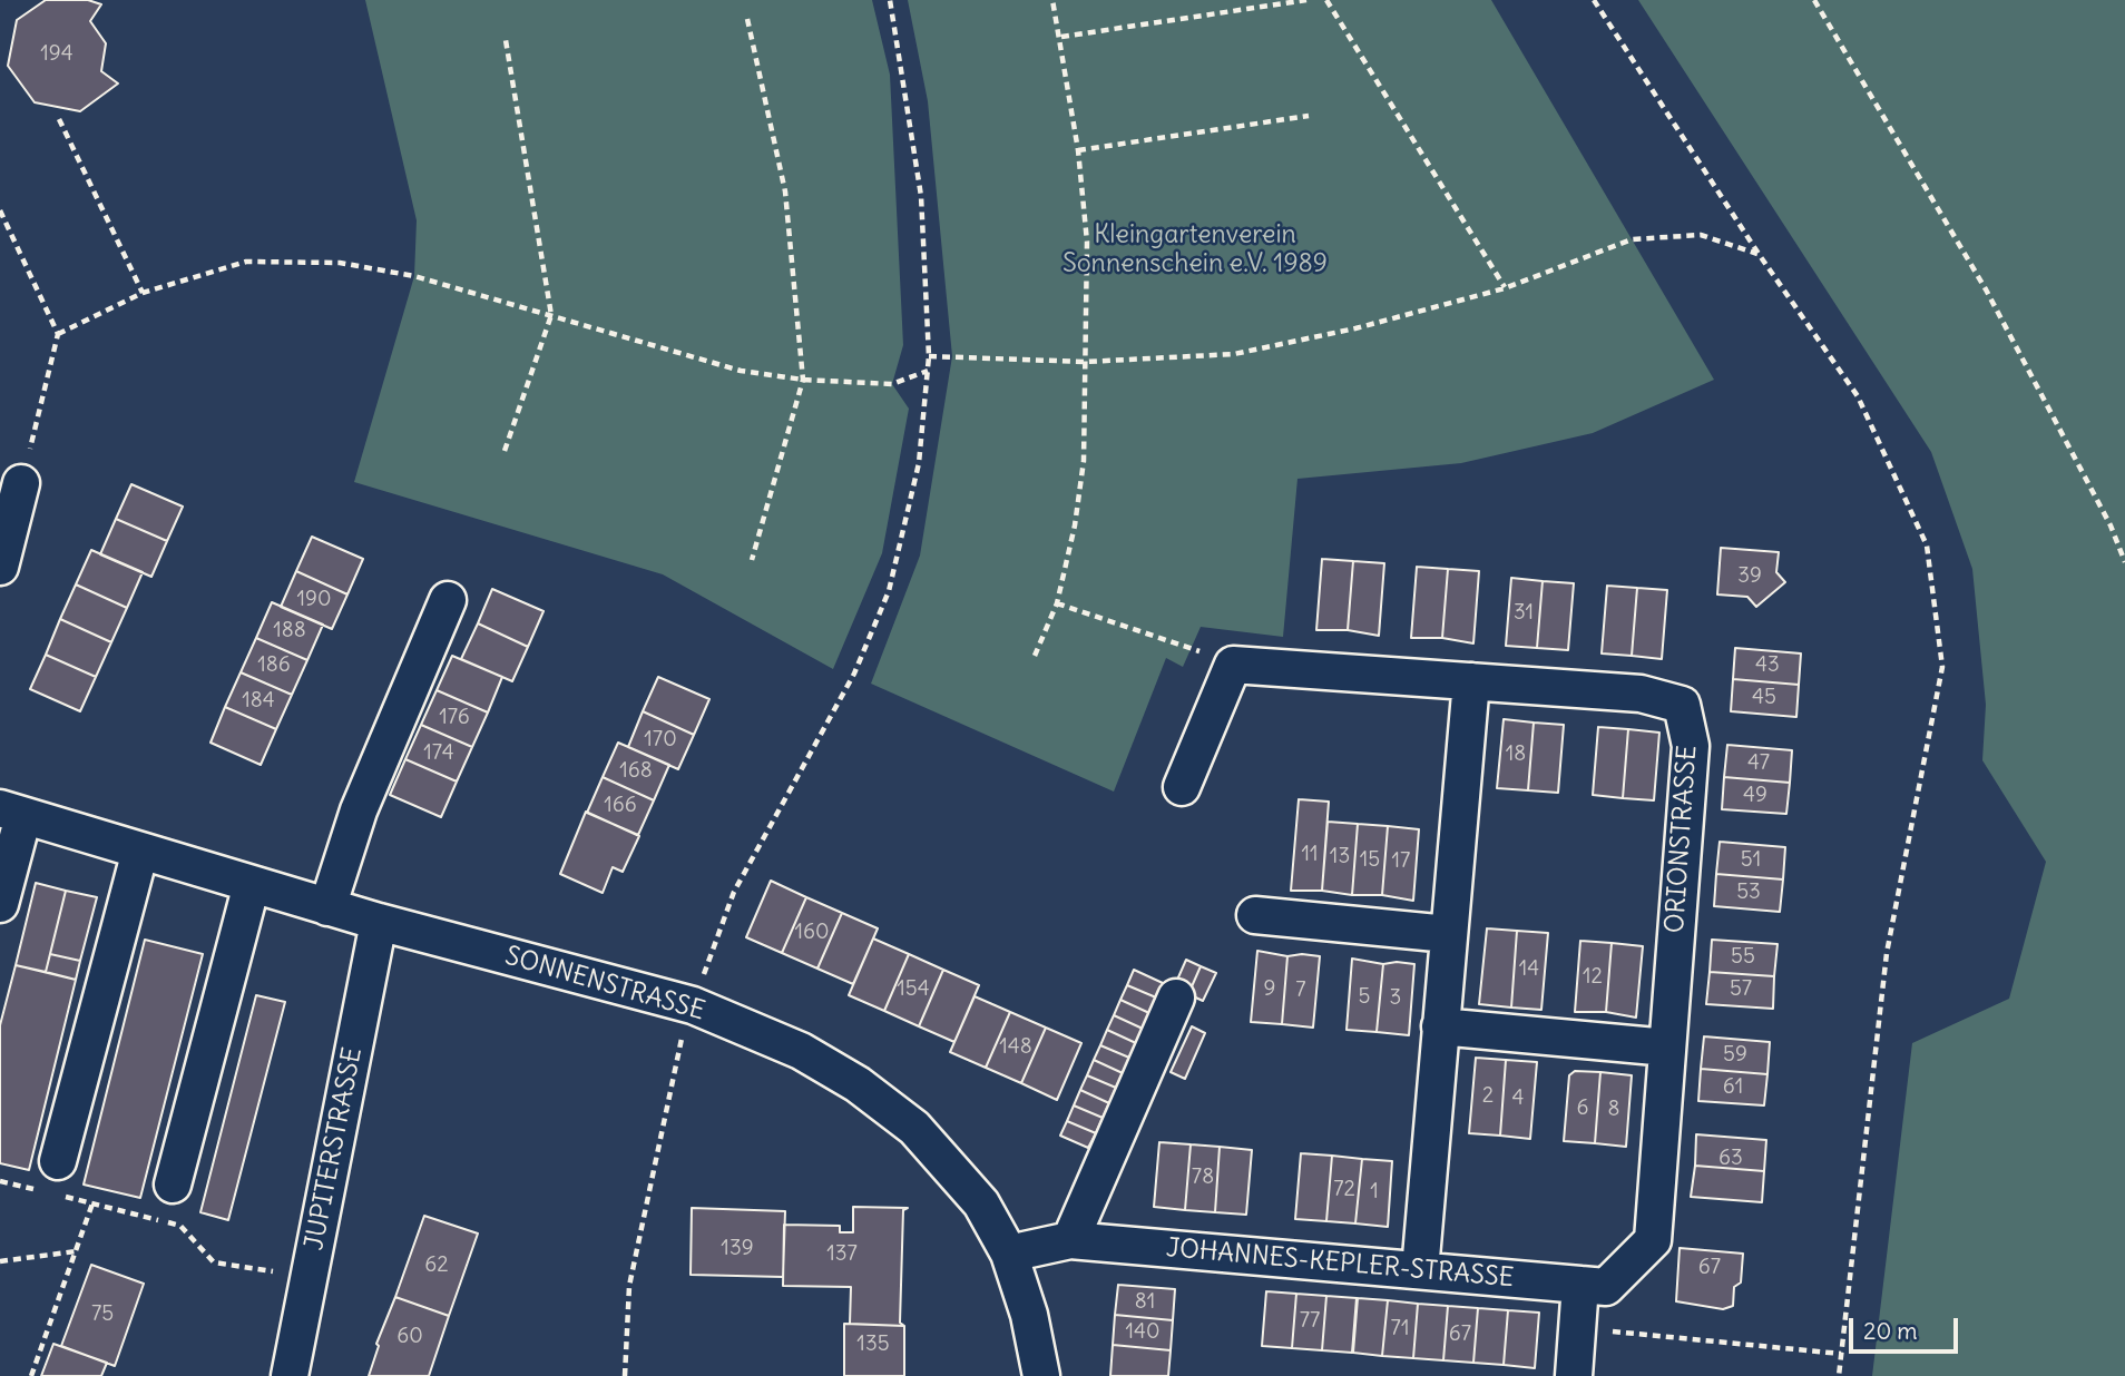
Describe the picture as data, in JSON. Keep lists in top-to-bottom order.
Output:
{
  "streets": {
    "street": [
      "ORIONSTRASSE",
      "SONNENSTRASSE",
      "JUPITERSTRASSE",
      "JOHANNES-KEPLER-STRASSE"
    ]
  },
  "crossings": [
    ["ORIONSTRASSE", "JOHANNES-KEPLER-STRASSE"],
    ["SONNENSTRASSE", "JUPITERSTRASSE"],
    ["SONNENSTRASSE", "JOHANNES-KEPLER-STRASSE"]
  ],
  "parks": ["Kleingartenverein Sonnenschein e.V. 1989"],
  "house_numbers": [
    "194",
    "39",
    "190",
    "31",
    "188",
    "186",
    "43",
    "45",
    "184",
    "176",
    "170",
    "174",
    "18",
    "47",
    "168",
    "49",
    "166",
    "11",
    "13",
    "15",
    "51",
    "17",
    "53",
    "160",
    "55",
    "14",
    "12",
    "154",
    "9",
    "57",
    "7",
    "5",
    "3",
    "148",
    "59",
    "61",
    "2",
    "4",
    "6",
    "8",
    "63",
    "78",
    "72",
    "1",
    "139",
    "137",
    "62",
    "67",
    "81",
    "75",
    "77",
    "71",
    "140",
    "67",
    "60",
    "135"
  ],
  "scale_bar": "20 m"
}
